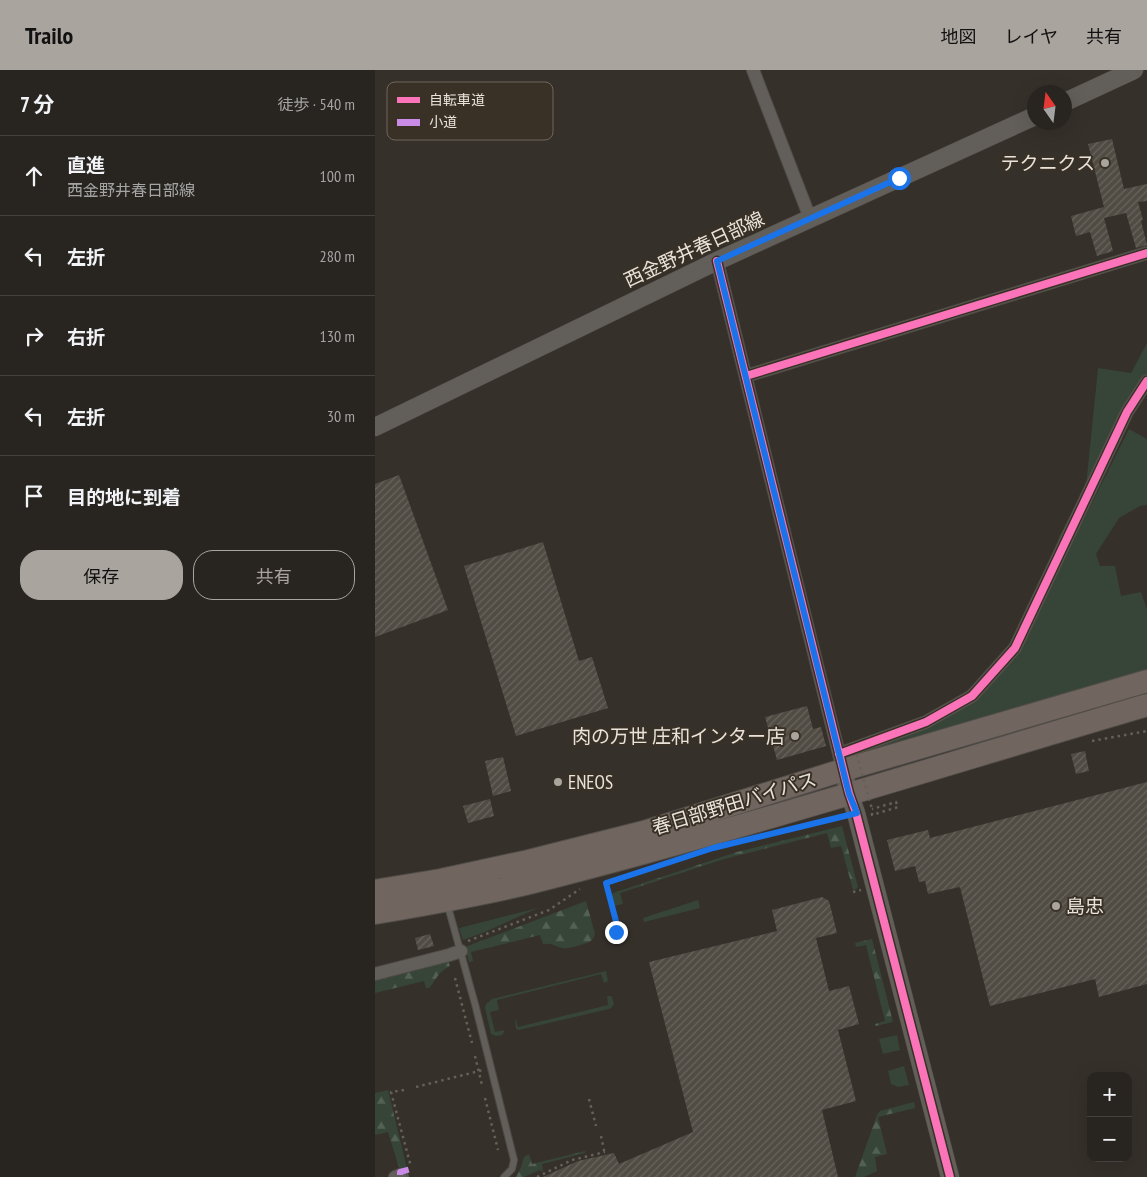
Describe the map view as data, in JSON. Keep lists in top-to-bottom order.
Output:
{
  "streets": {
    "highway": ["春日部野田バイパス"],
    "main road": ["西金野井春日部線"]
  },
  "places": [
    "テクニクス",
    "肉の万世 庄和インター店",
    "ENEOS",
    "島忠"
  ],
  "legend": ["自転車道", "小道"],
  "north": "top",
  "page": {
    "header": "Trailo",
    "nav": ["地図", "レイヤ", "共有"],
    "heading": ["7 分", "徒歩 · 540 m"],
    "list": [
      ["直進", "西金野井春日部線", "100 m"],
      ["左折", "280 m"],
      ["右折", "130 m"],
      ["左折", "30 m"],
      "目的地に到着"
    ],
    "buttons": ["保存", "共有"],
    "map_buttons": ["+", "−"]
  }
}
